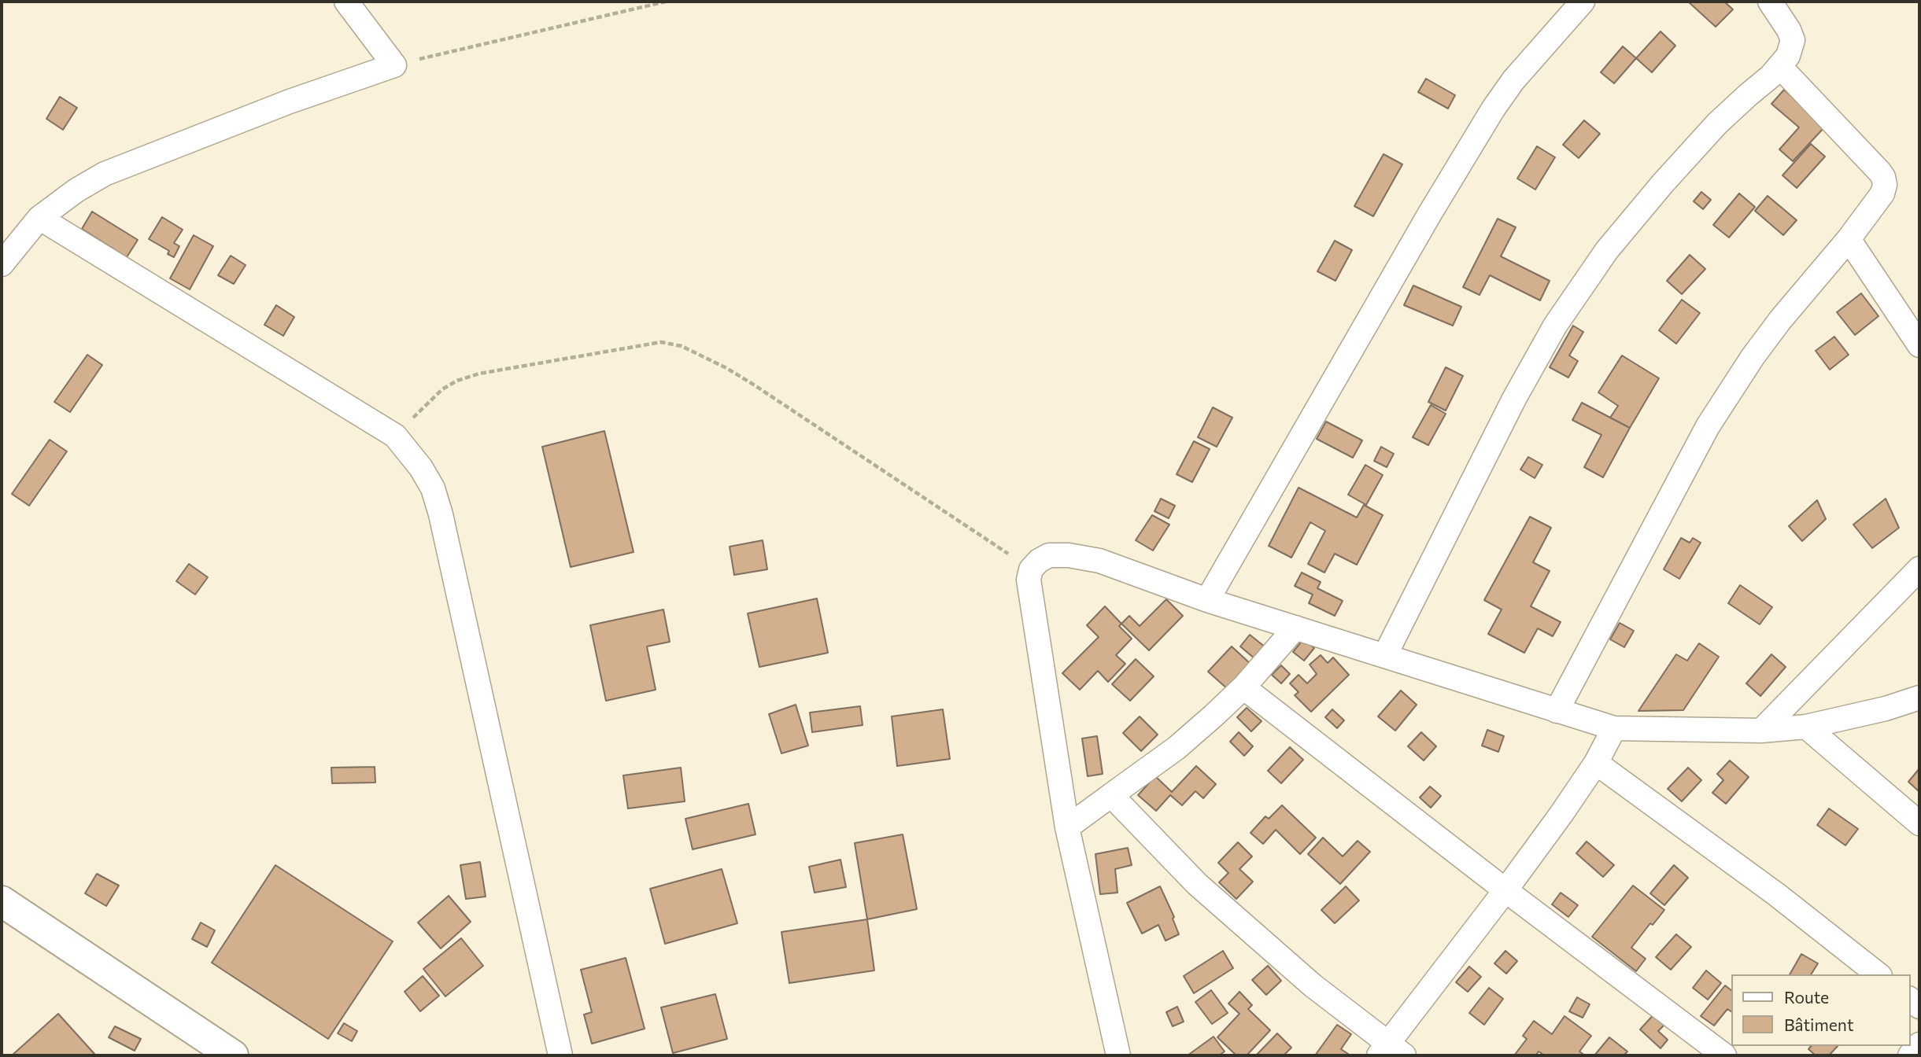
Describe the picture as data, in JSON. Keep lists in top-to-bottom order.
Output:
{
  "legend": ["Route", "Bâtiment"]
}
